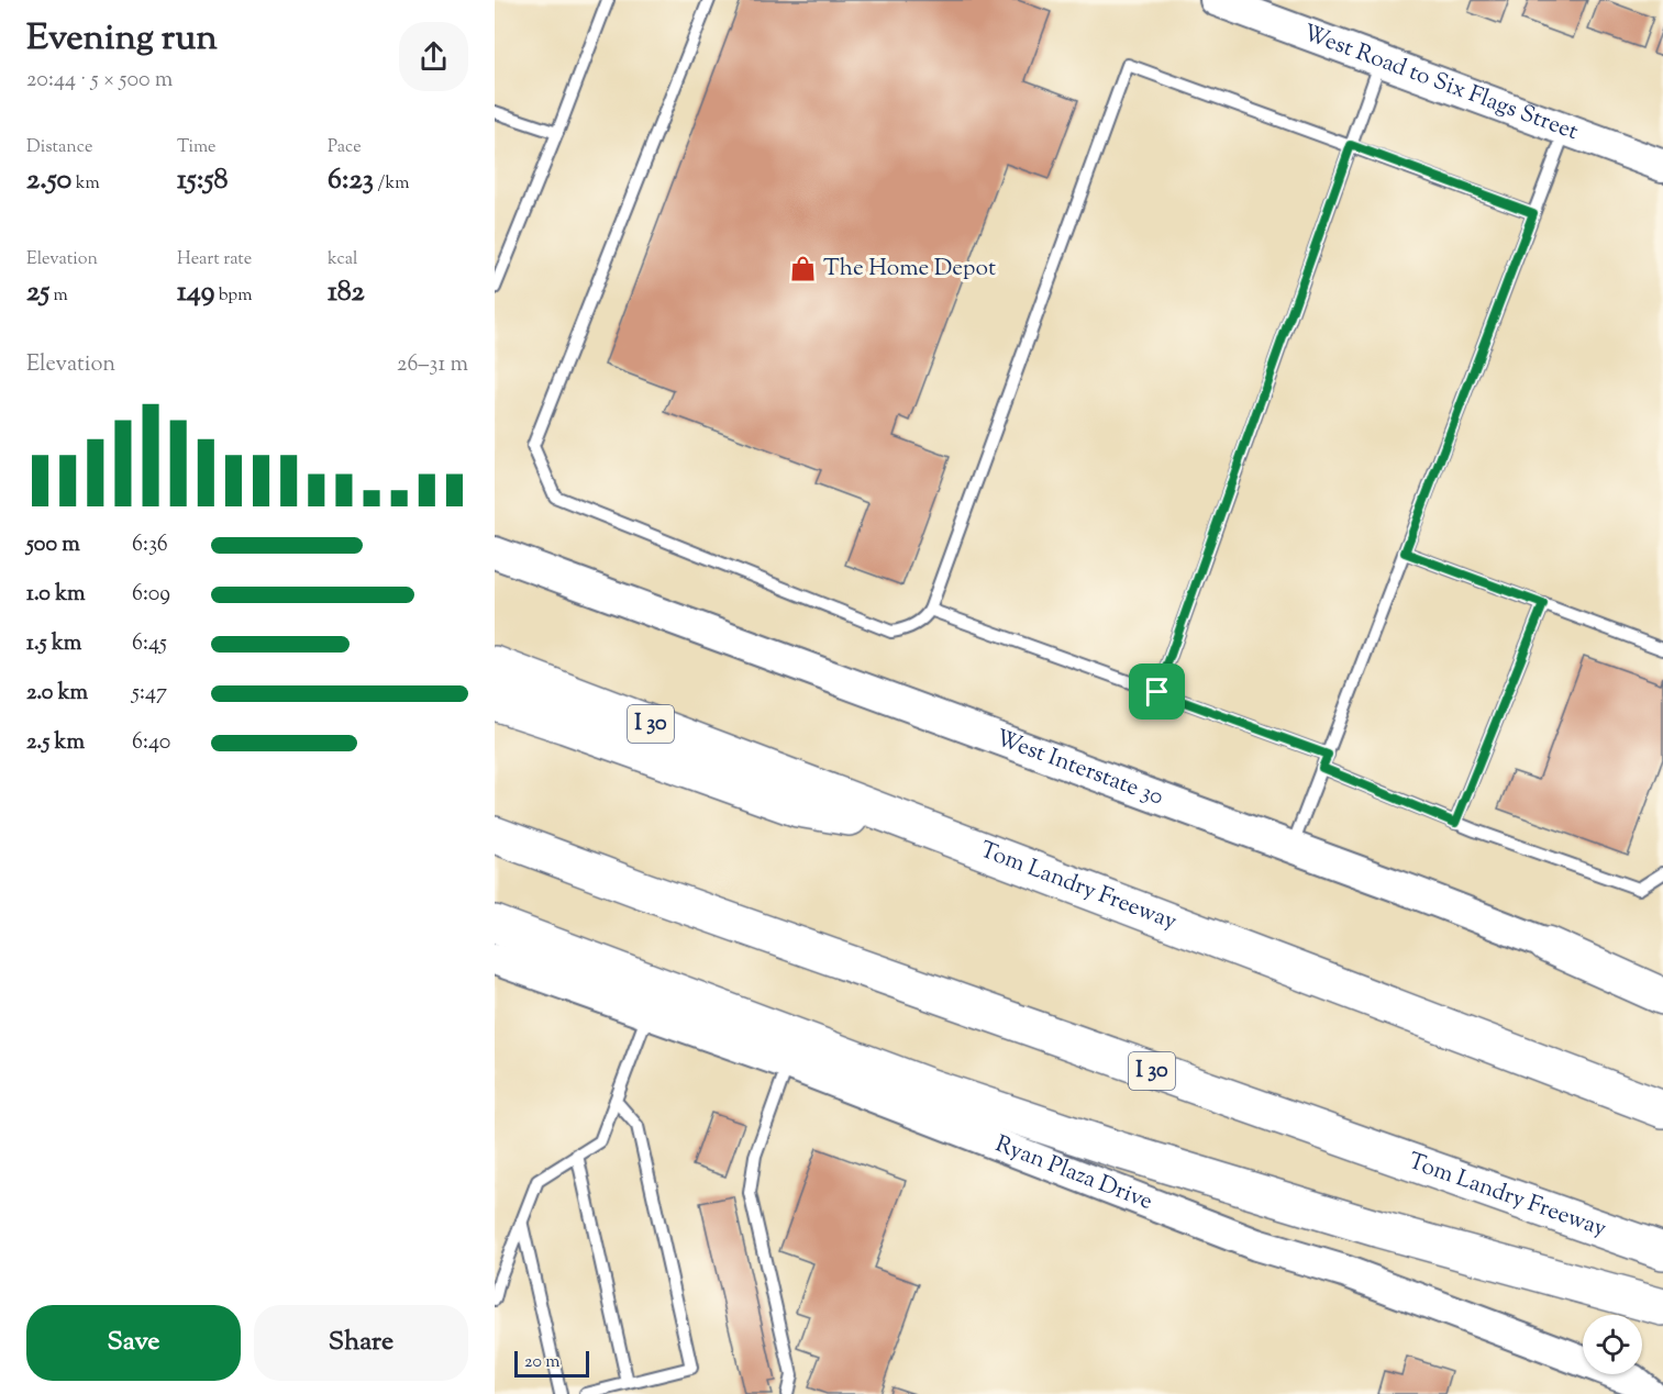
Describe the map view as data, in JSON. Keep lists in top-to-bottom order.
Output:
{
  "streets": {
    "highway": ["I 30", "Tom Landry Freeway"],
    "main road": ["West Road to Six Flags Street", "West Interstate 30", "Ryan Plaza Drive"]
  },
  "crossings": [
    ["I 30", "Tom Landry Freeway"]
  ],
  "places": {
    "shop": ["The Home Depot"]
  },
  "scale_bar": "20 m",
  "page": {
    "heading": ["Evening run", "20:44 · 5 × 500 m"],
    "stats": [
      ["Distance", "2.50 km"],
      ["Time", "15:58"],
      ["Pace", "6:23 /km"],
      ["Elevation", "25 m"],
      ["Heart rate", "149 bpm"],
      ["kcal", "182"]
    ],
    "chart": ["Elevation", "26–31 m"],
    "list": [
      {
        "name": "500 m",
        "note": "6:36"
      },
      {
        "name": "1.0 km",
        "note": "6:09"
      },
      {
        "name": "1.5 km",
        "note": "6:45"
      },
      {
        "name": "2.0 km",
        "note": "5:47"
      },
      {
        "name": "2.5 km",
        "note": "6:40"
      }
    ],
    "buttons": ["Save", "Share"],
    "scale": "20 m"
  }
}
